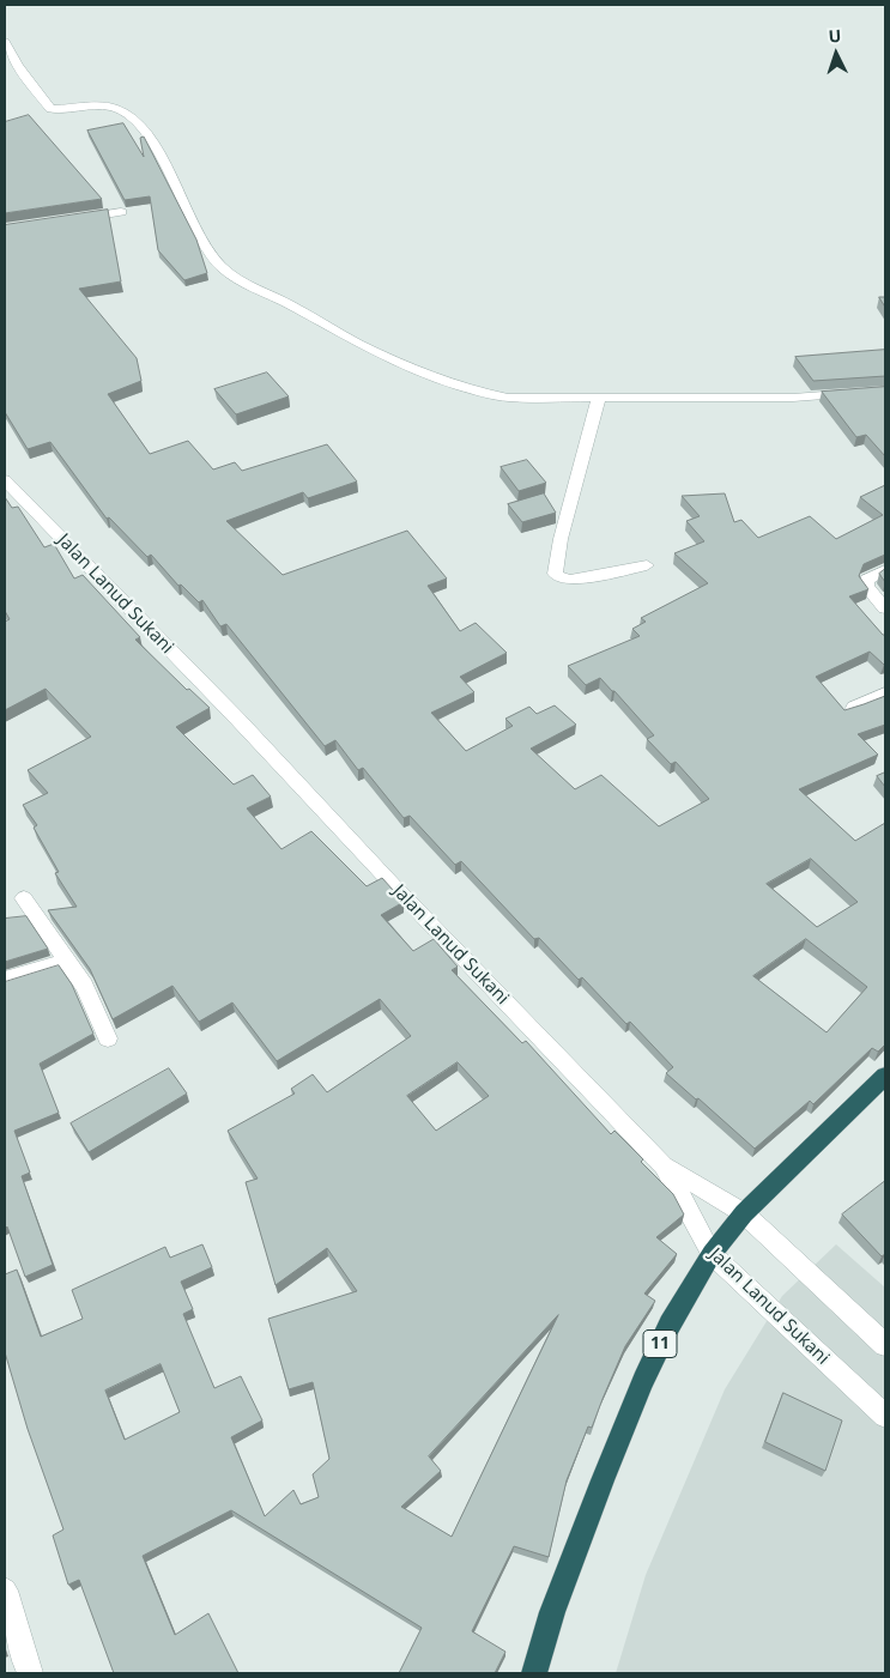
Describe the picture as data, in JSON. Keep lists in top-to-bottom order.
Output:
{
  "streets": {
    "highway": ["11"],
    "street": ["Jalan Lanud Sukani"]
  },
  "crossings": [
    ["Jalan Lanud Sukani", "11"]
  ],
  "north": "top"
}
